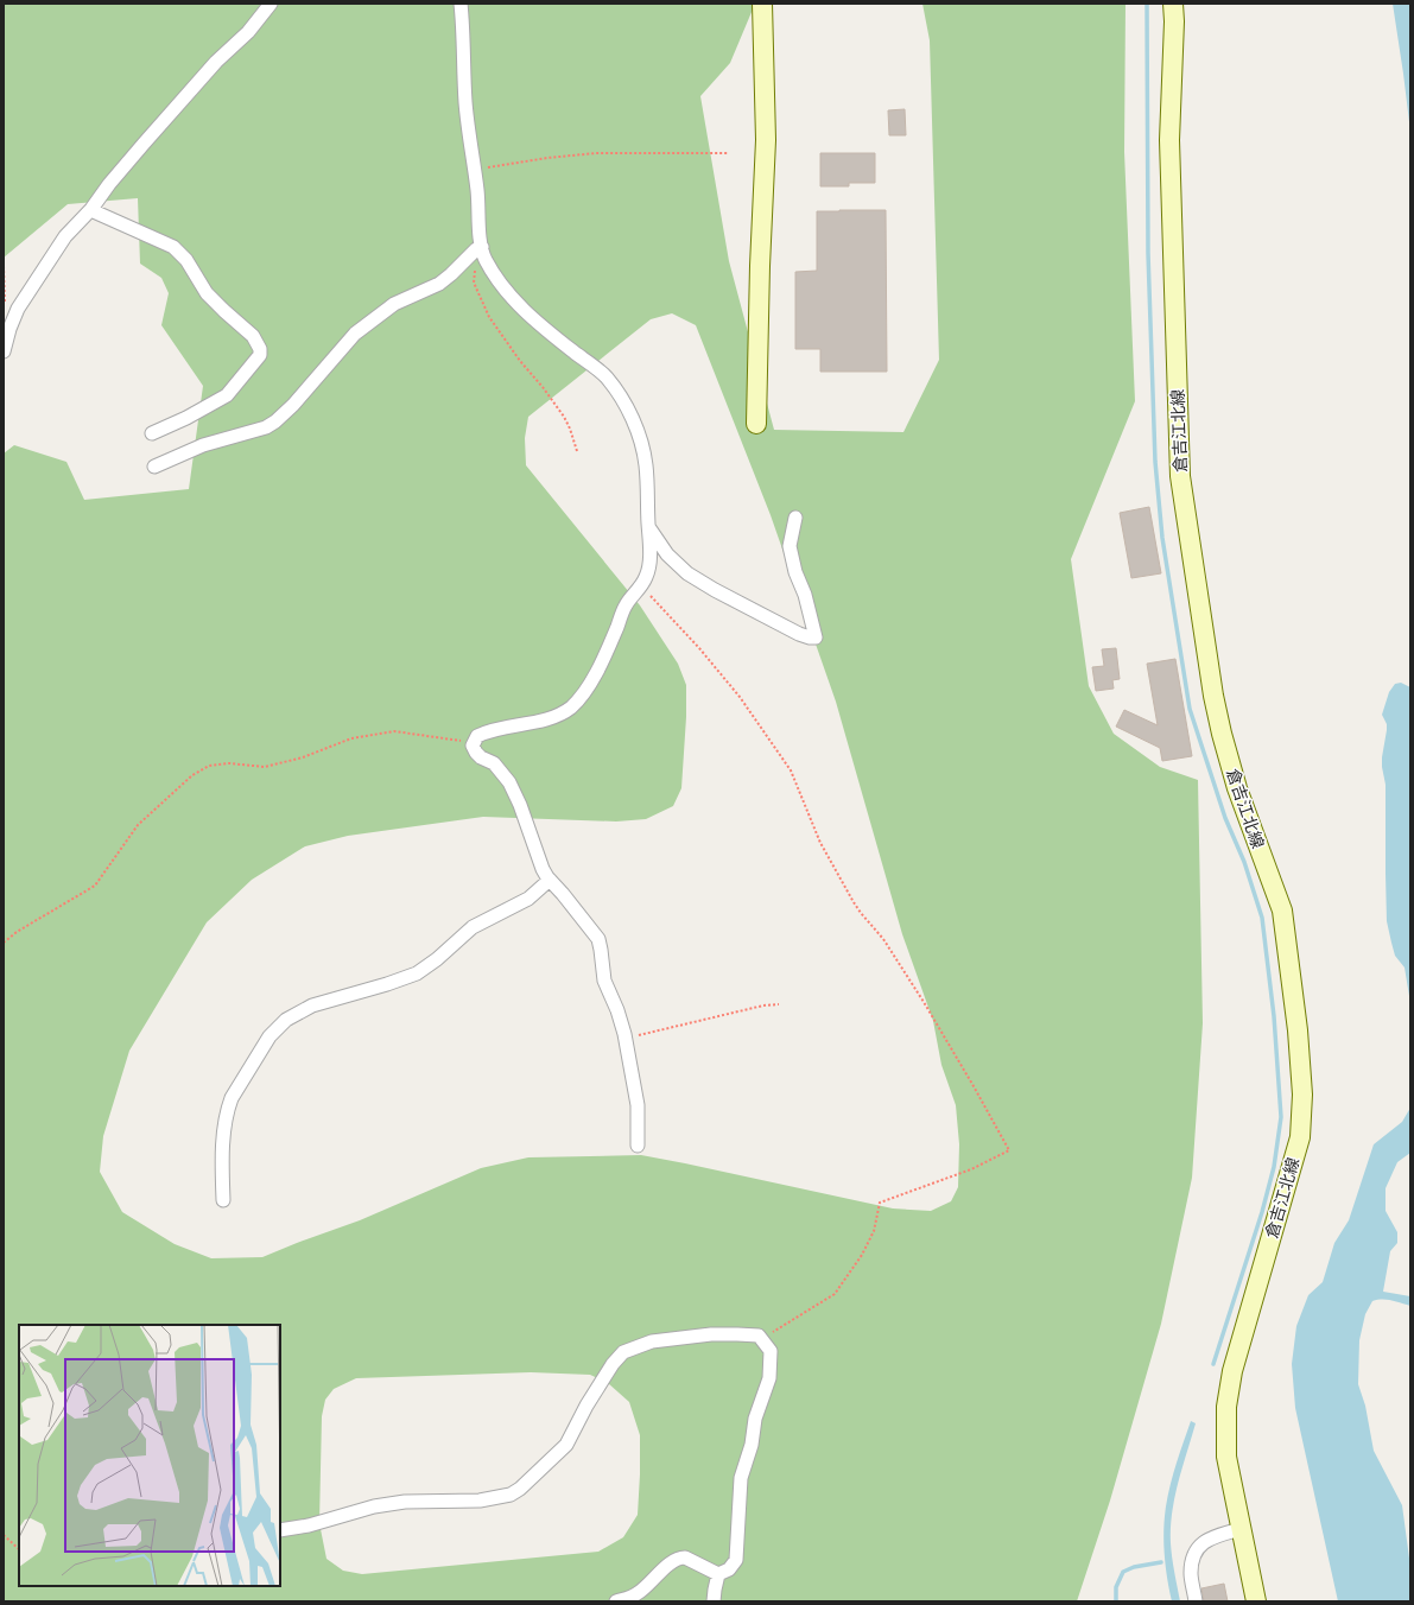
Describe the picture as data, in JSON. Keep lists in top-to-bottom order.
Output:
{
  "streets": {
    "main road": ["倉吉江北線"]
  }
}
